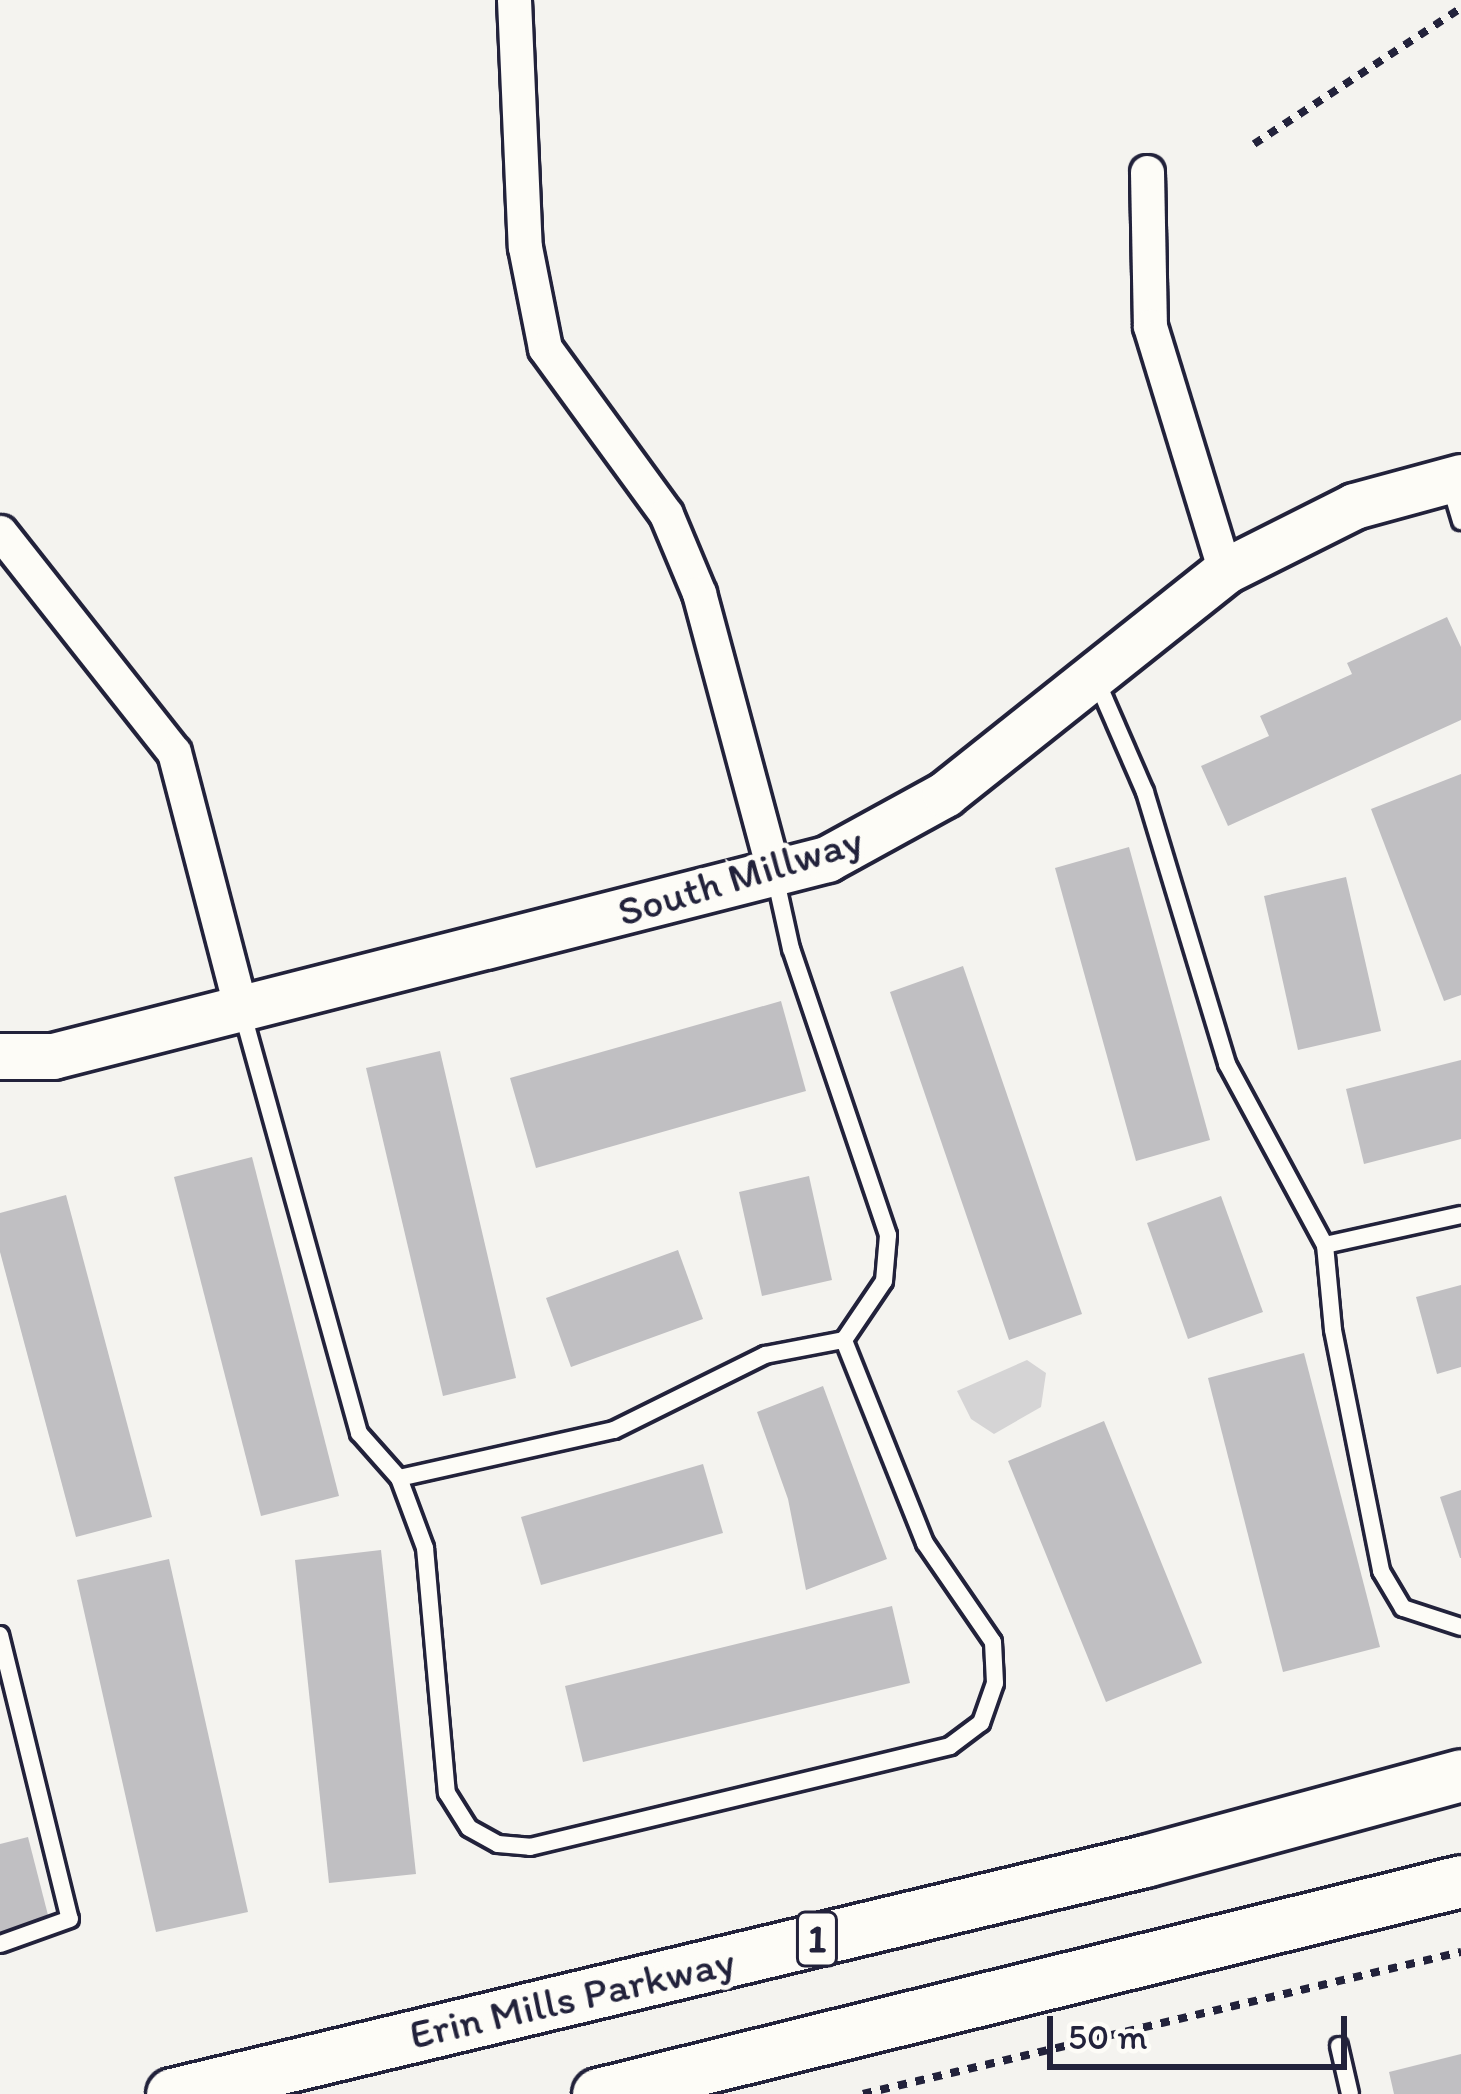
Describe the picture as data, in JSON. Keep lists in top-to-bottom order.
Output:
{
  "streets": {
    "main road": ["1", "Erin Mills Parkway"],
    "street": ["South Millway"]
  },
  "scale_bar": "50 m"
}
